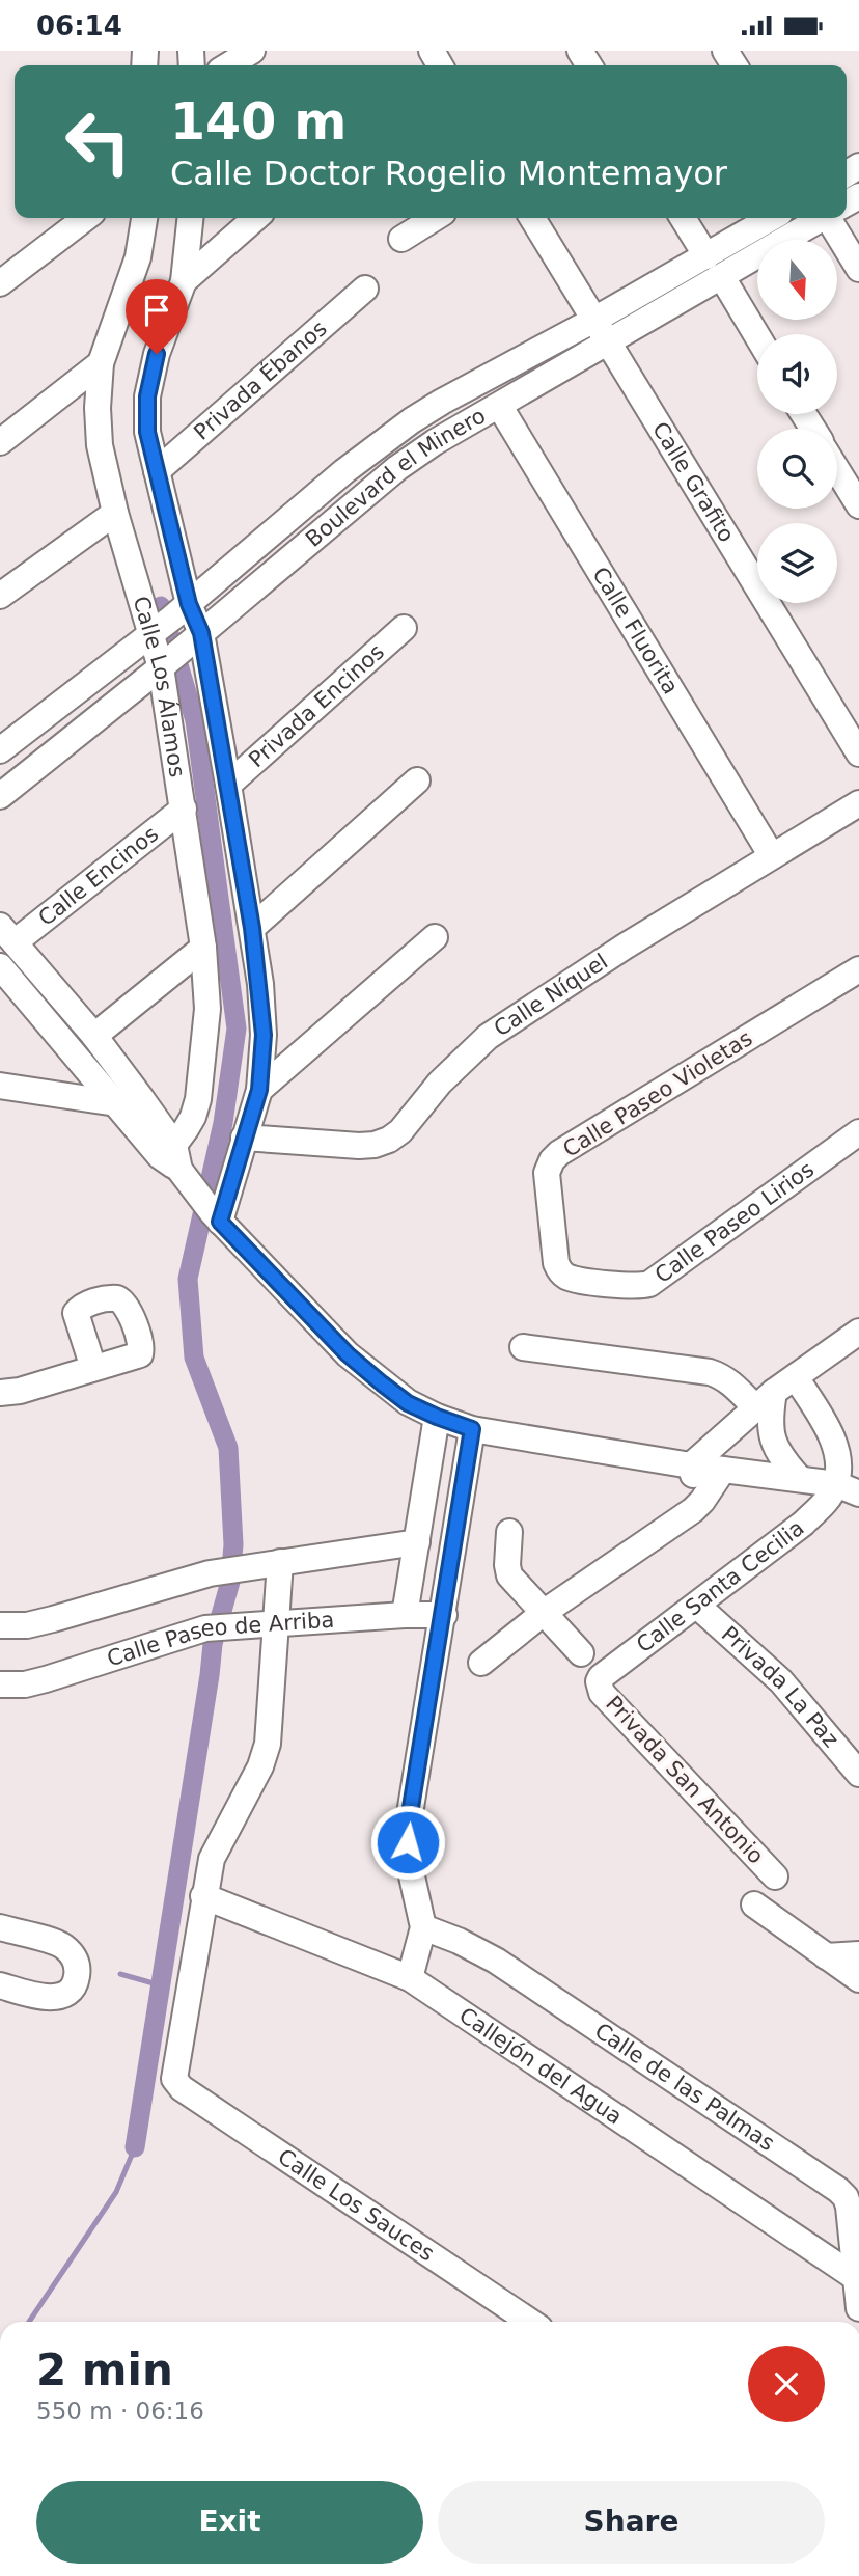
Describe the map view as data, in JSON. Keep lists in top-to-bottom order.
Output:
{
  "streets": {
    "street": [
      "Privada Ébanos",
      "Boulevard el Minero",
      "Calle Grafito",
      "Calle Fluorita",
      "Calle Los Álamos",
      "Privada Encinos",
      "Calle Encinos",
      "Calle Níquel",
      "Calle Paseo Violetas",
      "Calle Paseo Lirios",
      "Calle Santa Cecilia",
      "Calle Paseo de Arriba",
      "Privada La Paz",
      "Privada San Antonio",
      "Callejón del Agua",
      "Calle de las Palmas",
      "Calle Los Sauces"
    ]
  },
  "crossings": [
    ["Privada Ébanos", "Calle Los Álamos"],
    ["Boulevard el Minero", "Calle Grafito"],
    ["Boulevard el Minero", "Calle Fluorita"],
    ["Boulevard el Minero", "Calle Los Álamos"],
    ["Calle Fluorita", "Calle Níquel"],
    ["Calle Los Álamos", "Privada Encinos"],
    ["Calle Los Álamos", "Calle Encinos"],
    ["Calle Los Álamos", "Calle Níquel"],
    ["Calle Paseo Violetas", "Calle Paseo Lirios"],
    ["Calle Santa Cecilia", "Privada La Paz"],
    ["Calle Santa Cecilia", "Privada San Antonio"],
    ["Callejón del Agua", "Calle de las Palmas"],
    ["Callejón del Agua", "Calle Los Sauces"]
  ],
  "north": "bottom",
  "page": {
    "status": "06:14",
    "turn": ["140 m", "Calle Doctor Rogelio Montemayor"],
    "heading": ["2 min", "550 m · 06:16"],
    "buttons": ["Exit", "Share"]
  }
}
